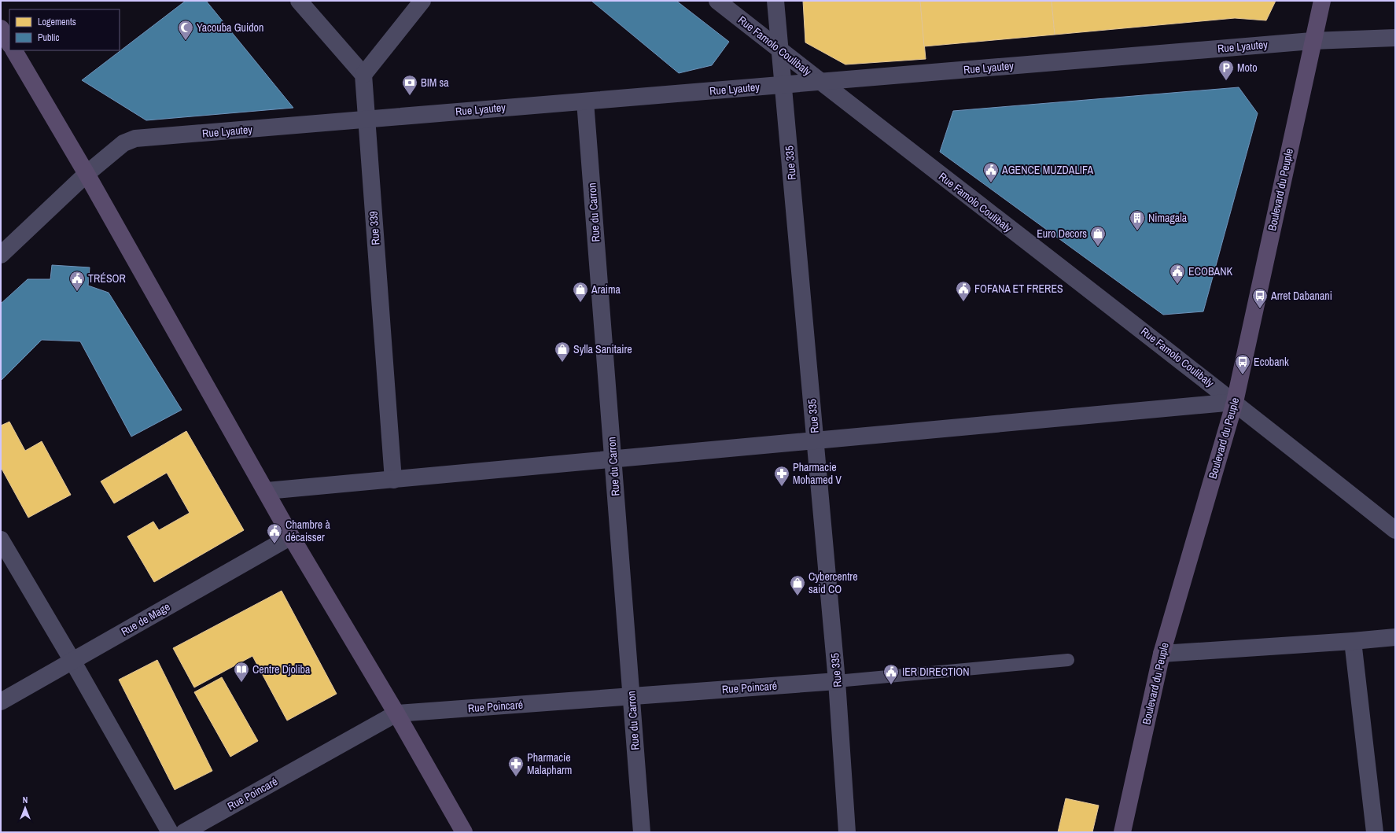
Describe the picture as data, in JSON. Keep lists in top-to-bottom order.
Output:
{
  "streets": {
    "main road": ["Boulevard du Peuple"],
    "street": [
      "Rue Famolo Coulibaly",
      "Rue Lyautey",
      "Rue 335",
      "Rue du Carron",
      "Rue 339",
      "Rue de Mage",
      "Rue Poincaré"
    ]
  },
  "crossings": [
    ["Rue Famolo Coulibaly", "Rue Lyautey"],
    ["Rue Famolo Coulibaly", "Rue 335"],
    ["Rue Famolo Coulibaly", "Boulevard du Peuple"],
    ["Rue Lyautey", "Rue 335"],
    ["Rue Lyautey", "Boulevard du Peuple"],
    ["Rue Lyautey", "Rue du Carron"],
    ["Rue Lyautey", "Rue 339"],
    ["Rue 335", "Rue Poincaré"],
    ["Rue du Carron", "Rue Poincaré"]
  ],
  "places": {
    "mosque": ["Yacouba Guidon"],
    "parking": ["Moto"],
    "bank": ["BIM sa"],
    "public building": [
      "AGENCE MUZDALIFA",
      "ECOBANK",
      "TRÉSOR",
      "FOFANA ET FRERES",
      "Chambre à décaisser",
      "IER DIRECTION"
    ],
    "building": ["Nimagala"],
    "shop": [
      "Euro Decors",
      "Araima",
      "Sylla Sanitaire",
      "Cybercentre said CO"
    ],
    "bus stop": ["Arret Dabanani", "Ecobank"],
    "pharmacy": ["Pharmacie Mohamed V", "Pharmacie Malapharm"],
    "library": ["Centre Djoliba"]
  },
  "legend": ["Logements", "Public"],
  "north": "top"
}
